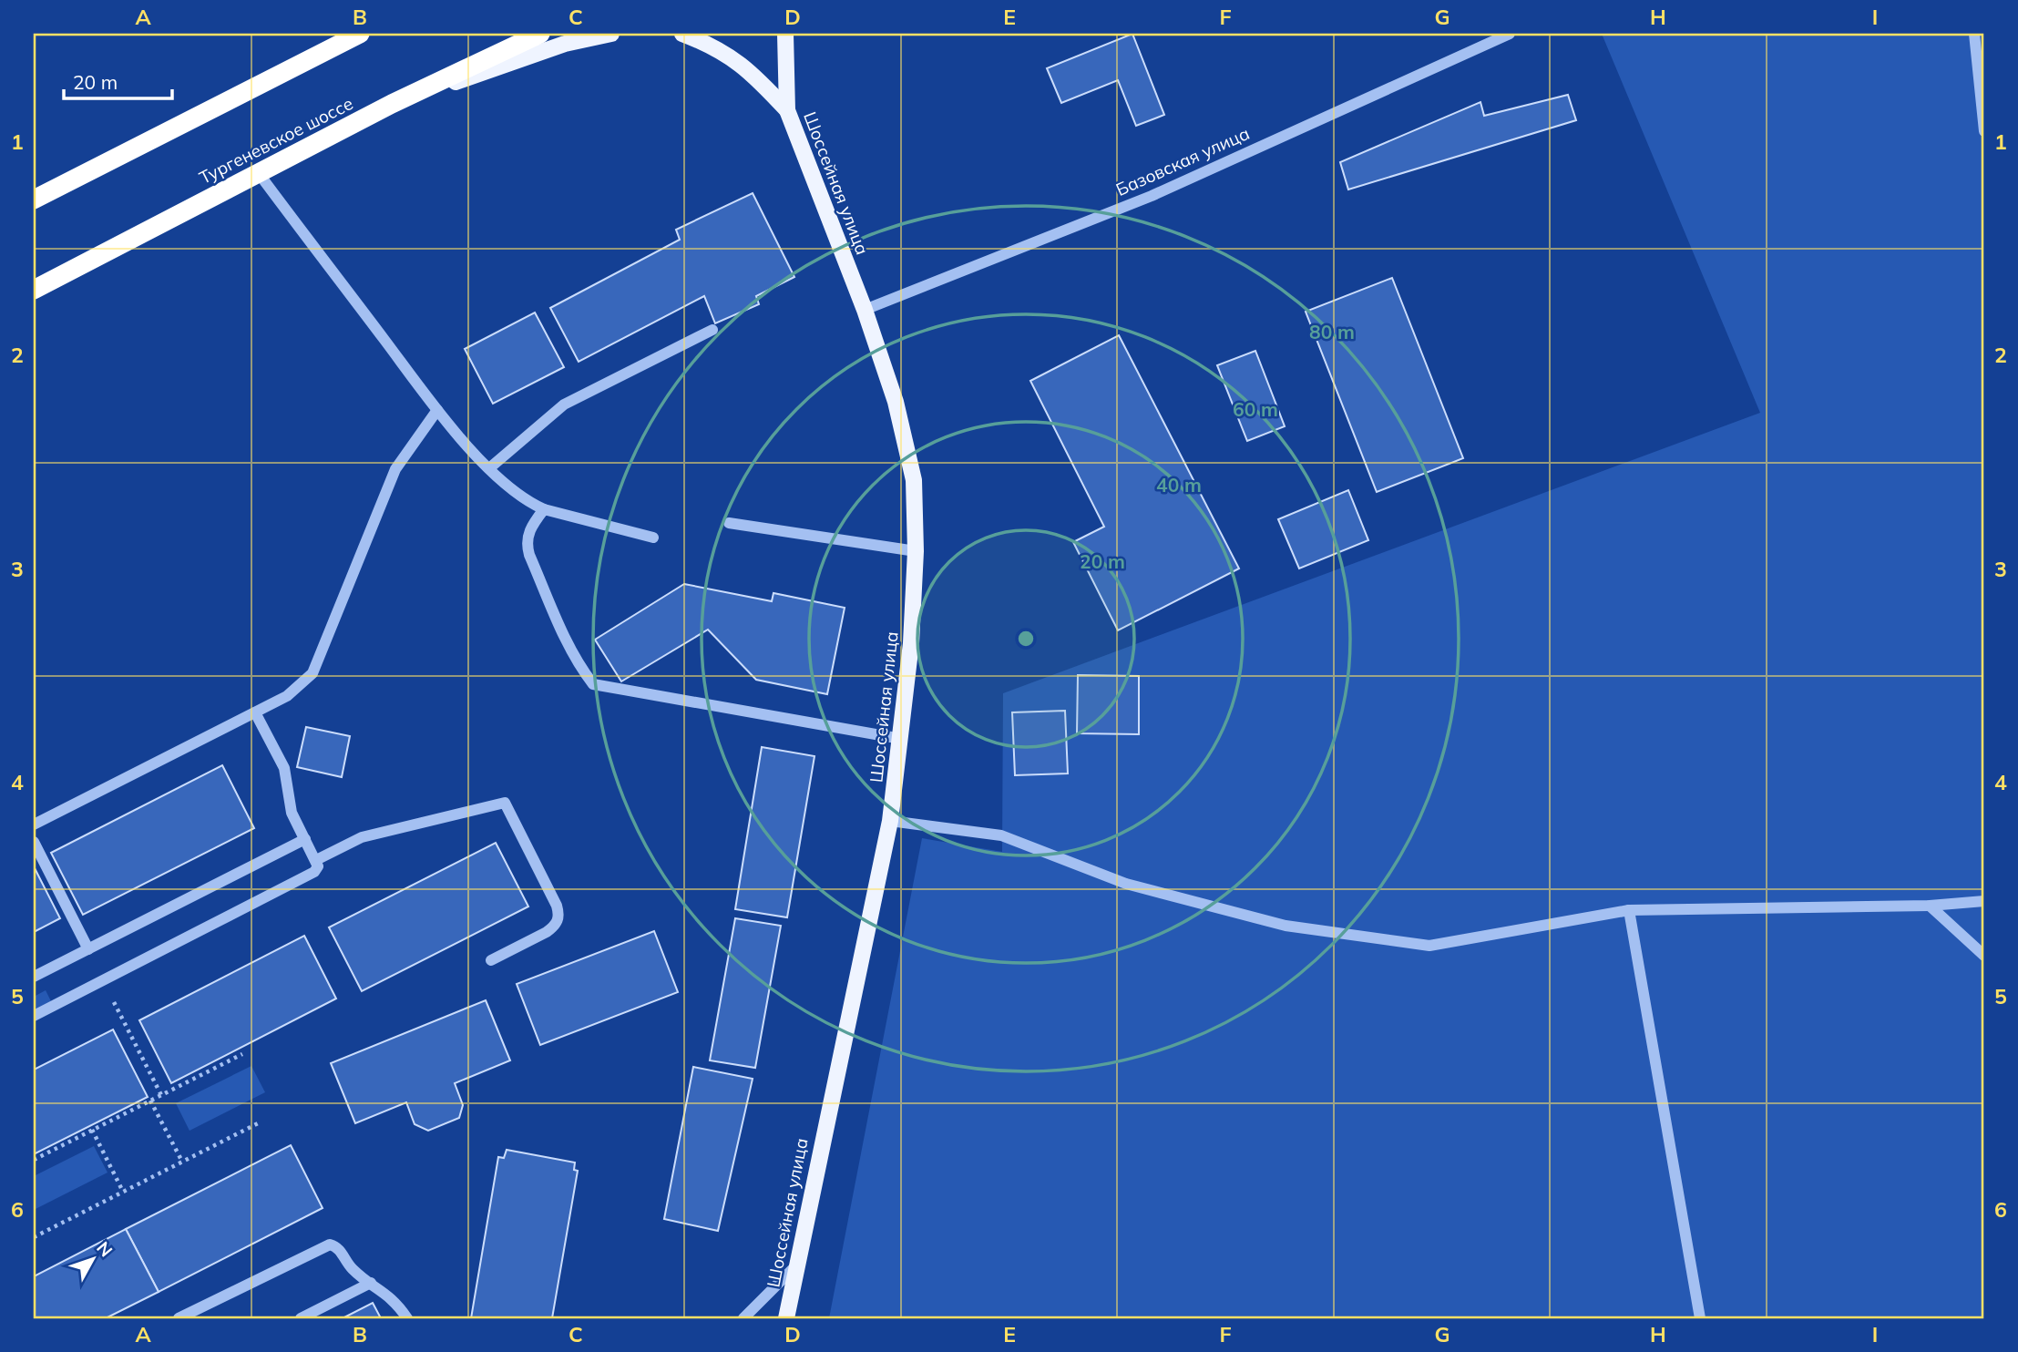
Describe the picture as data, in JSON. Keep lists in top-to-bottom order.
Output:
{
  "streets": {
    "highway": ["Тургеневское шоссе"],
    "main road": ["Шоссейная улица"],
    "street": ["Базовская улица"]
  },
  "crossings": [
    ["Базовская улица", "Шоссейная улица"]
  ],
  "scale_bar": "20 m",
  "north": "top right",
  "grid": {
    "columns": [
      "A",
      "B",
      "C",
      "D",
      "E",
      "F",
      "G",
      "H",
      "I"
    ],
    "rows": [
      "1",
      "2",
      "3",
      "4",
      "5",
      "6"
    ]
  },
  "rings": [
    "80 m",
    "60 m",
    "40 m",
    "20 m"
  ]
}
